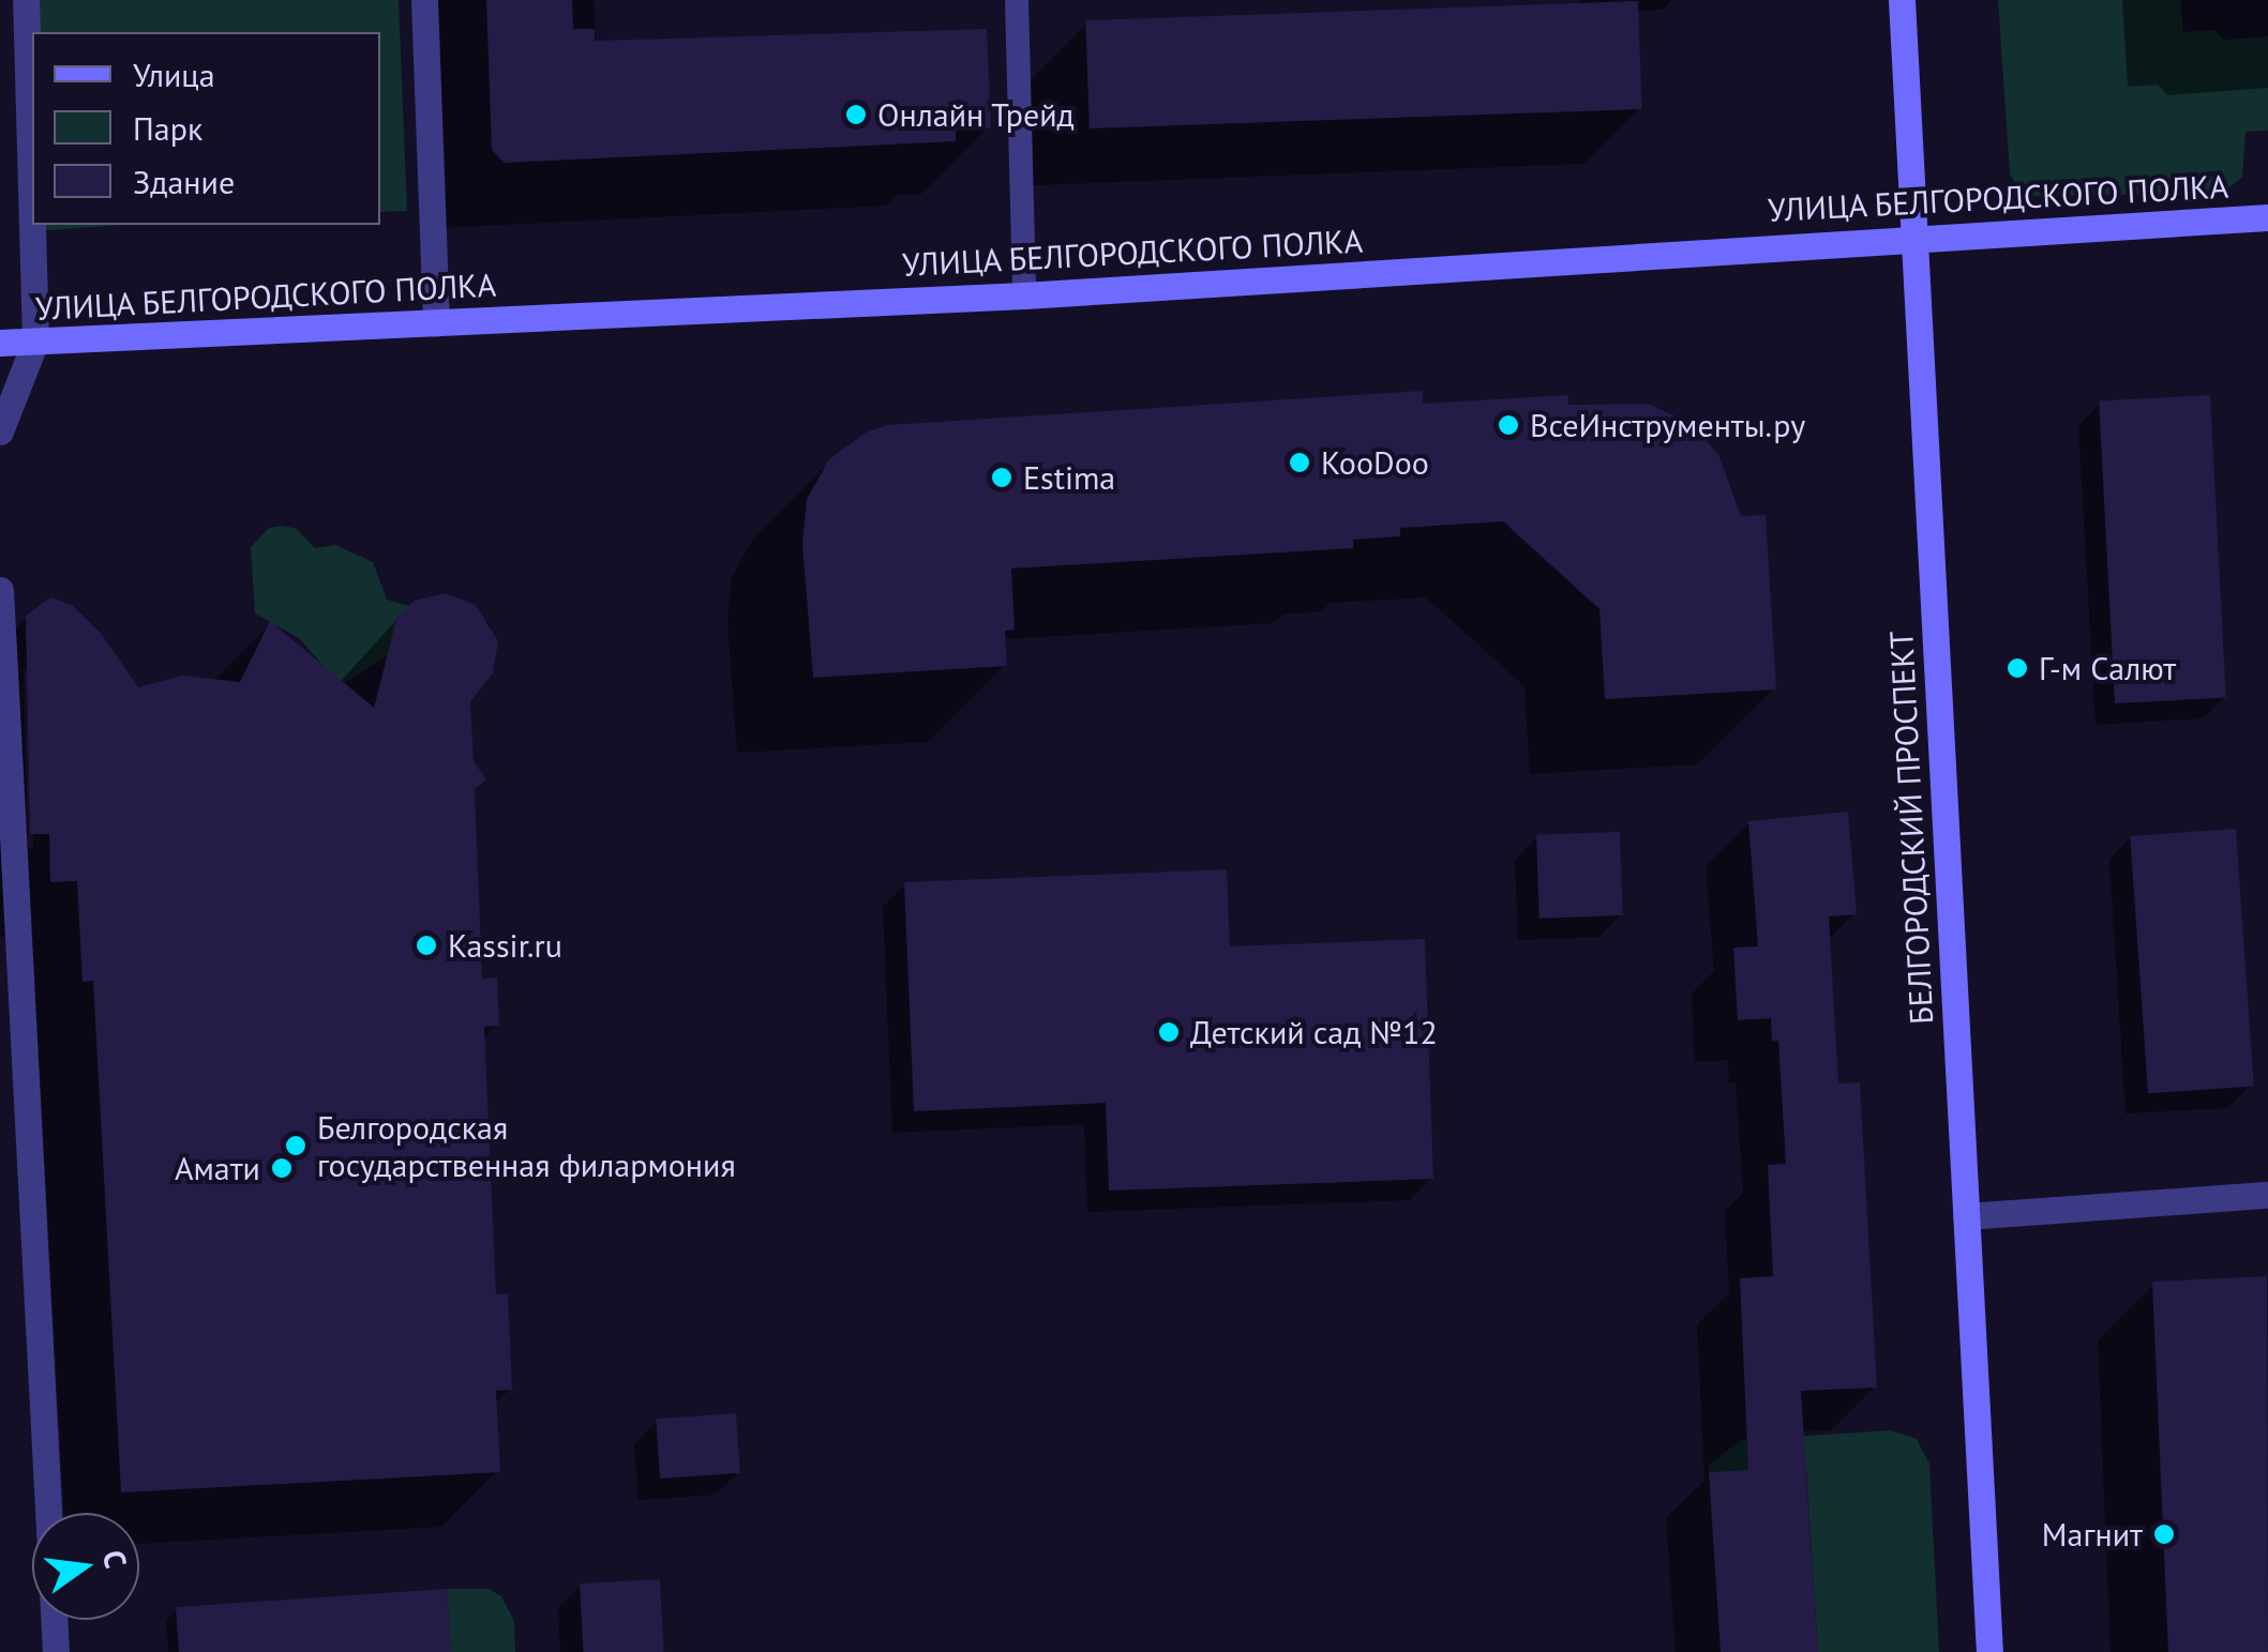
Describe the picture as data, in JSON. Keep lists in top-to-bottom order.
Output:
{
  "streets": {
    "main road": ["УЛИЦА БЕЛГОРОДСКОГО ПОЛКА", "БЕЛГОРОДСКИЙ ПРОСПЕКТ"]
  },
  "crossings": [
    ["УЛИЦА БЕЛГОРОДСКОГО ПОЛКА", "БЕЛГОРОДСКИЙ ПРОСПЕКТ"]
  ],
  "places": [
    "Онлайн Трейд",
    "ВсеИнструменты.ру",
    "KooDoo",
    "Estima",
    "Г-м Салют",
    "Kassir.ru",
    "Детский сад №12",
    "Белгородская государственная филармония",
    "Амати",
    "Магнит"
  ],
  "legend": ["Улица", "Парк", "Здание"],
  "north": "right"
}
